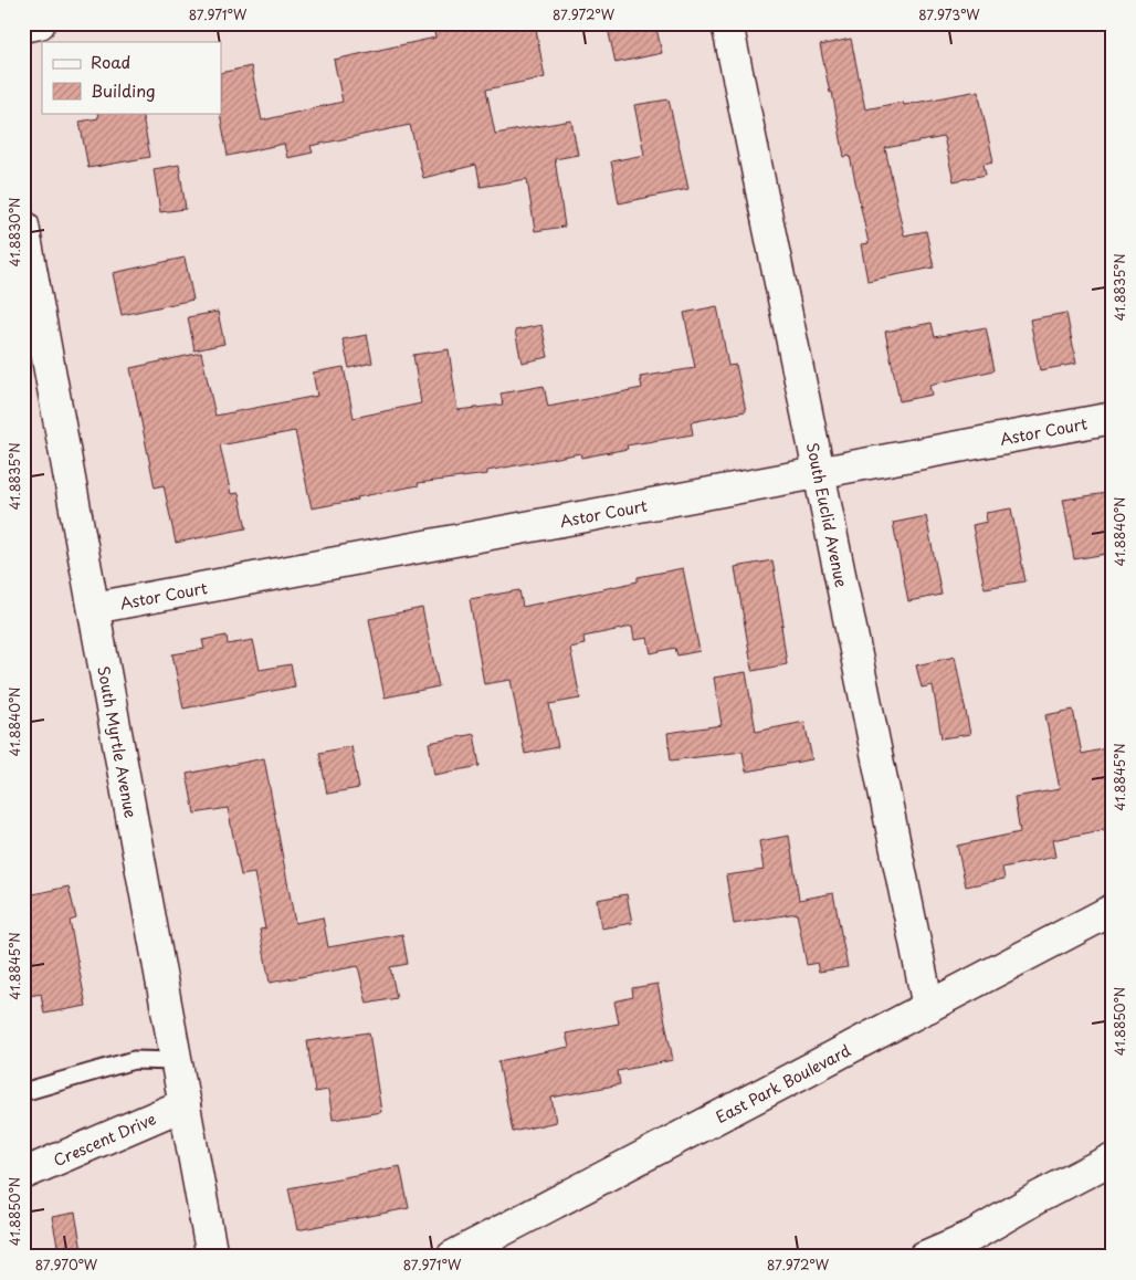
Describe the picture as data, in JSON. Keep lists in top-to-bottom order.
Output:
{
  "streets": {
    "street": [
      "Astor Court",
      "South Euclid Avenue",
      "South Myrtle Avenue",
      "East Park Boulevard",
      "Crescent Drive"
    ]
  },
  "crossings": [
    ["Astor Court", "South Euclid Avenue"],
    ["Astor Court", "South Myrtle Avenue"],
    ["South Euclid Avenue", "East Park Boulevard"],
    ["South Myrtle Avenue", "Crescent Drive"]
  ],
  "legend": ["Road", "Building"],
  "coordinates": [
    "87.971°W",
    "87.972°W",
    "87.973°W",
    "41.8830°N",
    "41.8835°N",
    "41.8840°N",
    "41.8845°N",
    "41.8850°N",
    "87.970°W"
  ]
}
